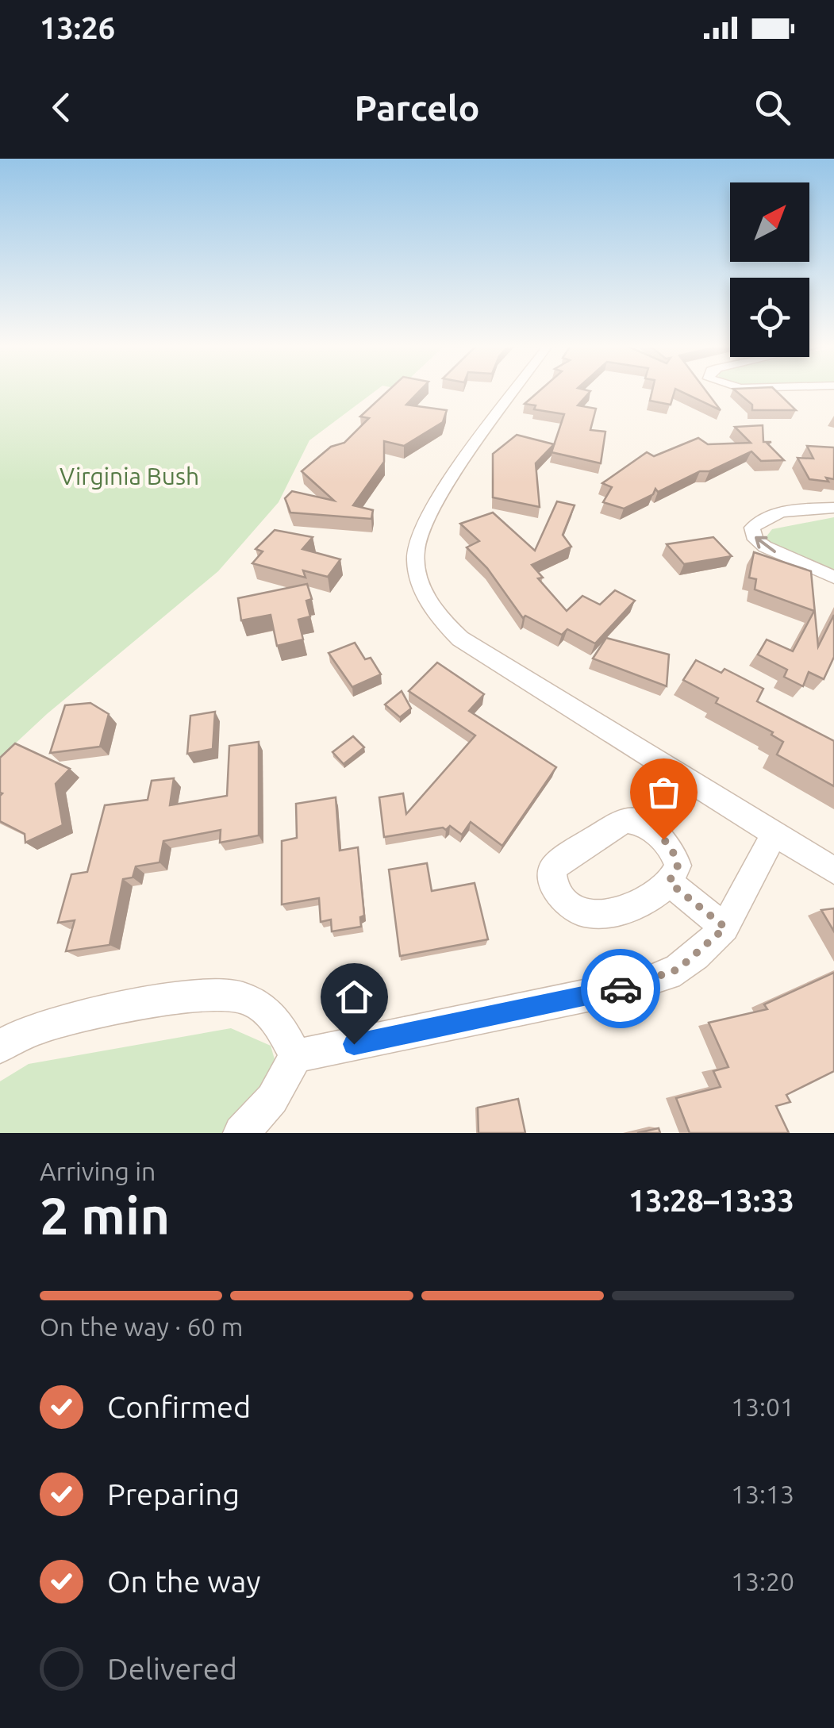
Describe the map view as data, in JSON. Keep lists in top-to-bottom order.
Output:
{
  "parks": ["Virginia Bush"],
  "north": "top right",
  "page": {
    "status": "13:26",
    "header": "Parcelo",
    "heading": ["2 min", "Arriving in", "13:28–13:33"],
    "bar": "On the way · 60 m",
    "list": [
      ["Confirmed", "13:01"],
      ["Preparing", "13:13"],
      ["On the way", "13:20"],
      "Delivered"
    ]
  }
}
